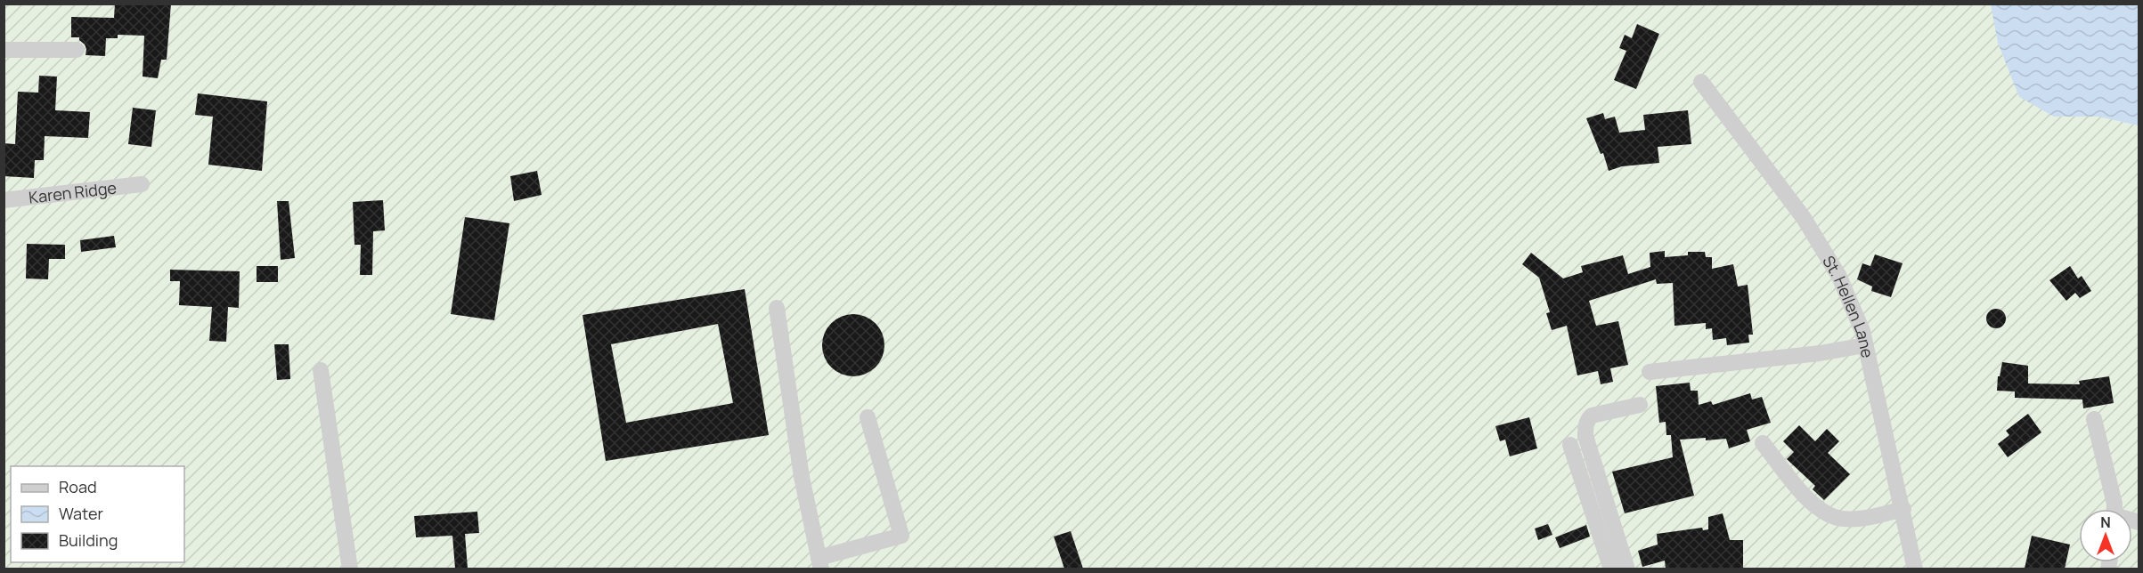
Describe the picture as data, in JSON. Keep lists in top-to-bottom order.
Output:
{
  "streets": {
    "street": ["Karen Ridge", "St. Hellen Lane"]
  },
  "legend": ["Road", "Water", "Building"],
  "north": "top"
}
